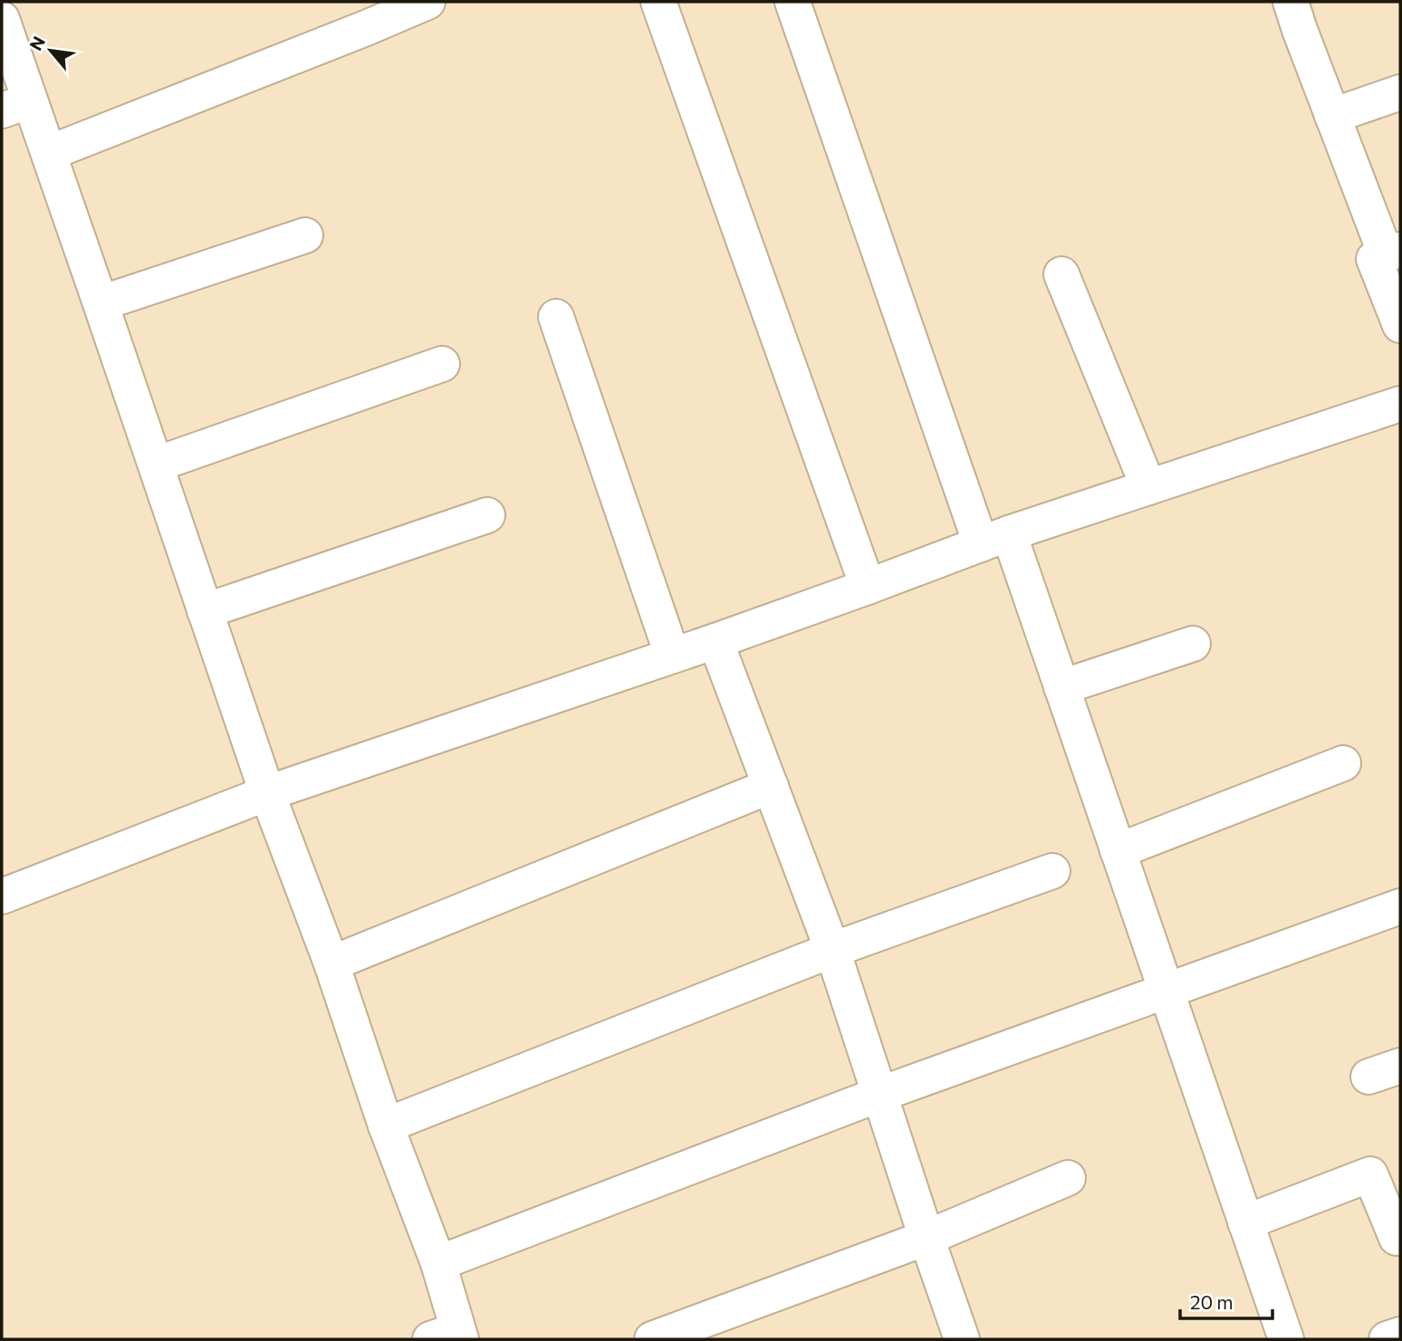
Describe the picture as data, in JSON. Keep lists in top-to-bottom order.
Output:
{
  "scale_bar": "20 m",
  "north": "top left"
}
